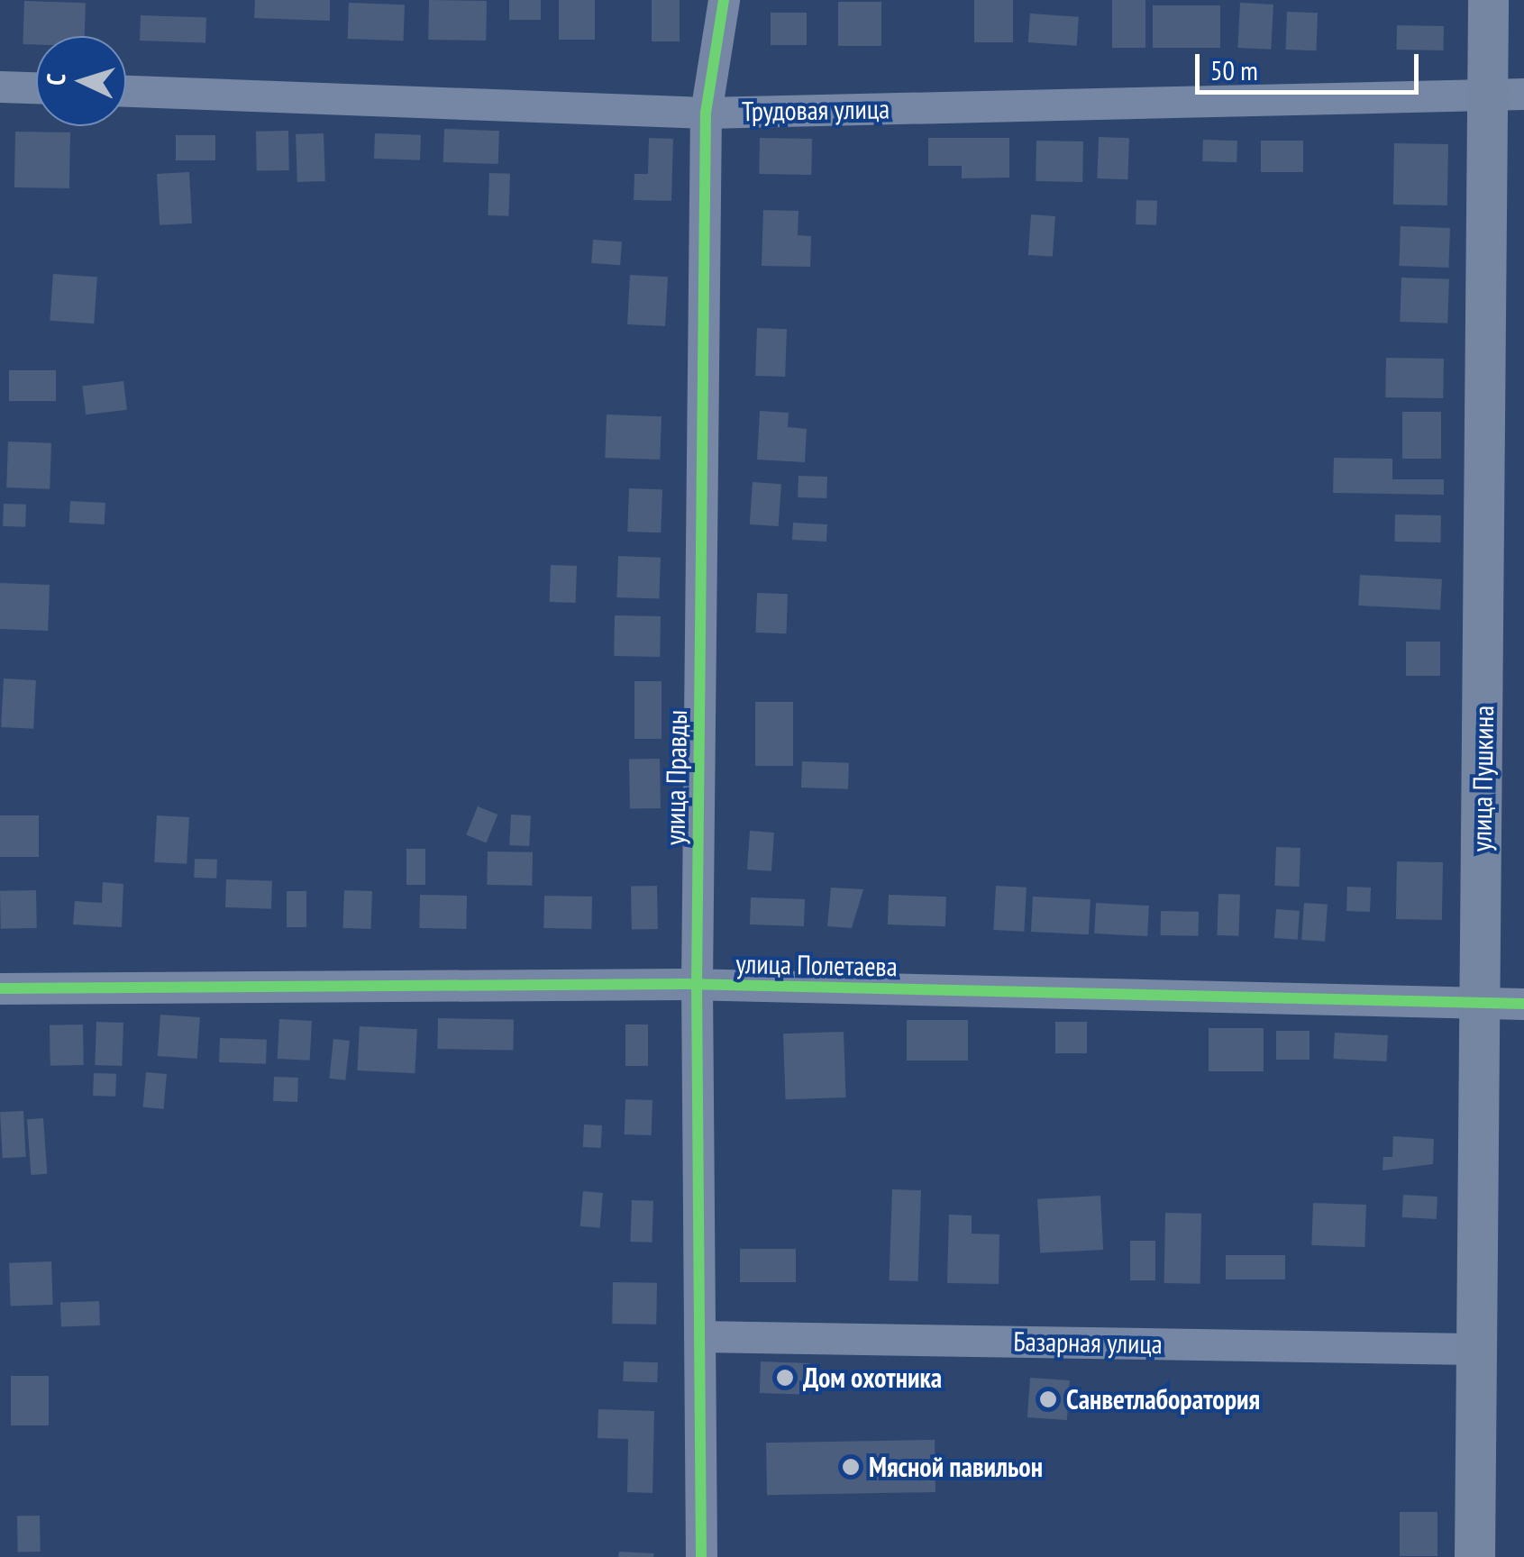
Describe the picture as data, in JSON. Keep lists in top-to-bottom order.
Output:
{
  "streets": {
    "main road": ["улица Пушкина"],
    "street": [
      "Трудовая улица",
      "улица Правды",
      "улица Полетаева",
      "Базарная улица"
    ]
  },
  "crossings": [
    ["Трудовая улица", "улица Правды"],
    ["Трудовая улица", "улица Пушкина"],
    ["улица Правды", "улица Полетаева"],
    ["улица Правды", "Базарная улица"],
    ["улица Пушкина", "улица Полетаева"],
    ["улица Пушкина", "Базарная улица"]
  ],
  "places": ["Дом охотника", "Санветлаборатория", "Мясной павильон"],
  "scale_bar": "50 m",
  "north": "left"
}
